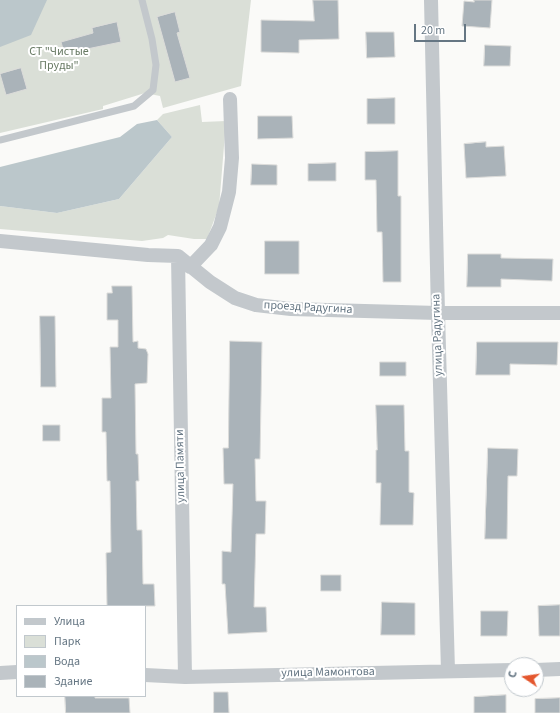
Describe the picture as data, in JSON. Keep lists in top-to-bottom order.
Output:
{
  "streets": {
    "street": [
      "проезд Радугина",
      "улица Радугина",
      "улица Памяти",
      "улица Мамонтова"
    ]
  },
  "crossings": [
    ["проезд Радугина", "улица Радугина"],
    ["проезд Радугина", "улица Памяти"],
    ["улица Радугина", "улица Мамонтова"],
    ["улица Памяти", "улица Мамонтова"]
  ],
  "parks": ["СТ \"Чистые Пруды\""],
  "legend": [
    "Улица",
    "Парк",
    "Вода",
    "Здание"
  ],
  "scale_bar": "20 m",
  "north": "left"
}
